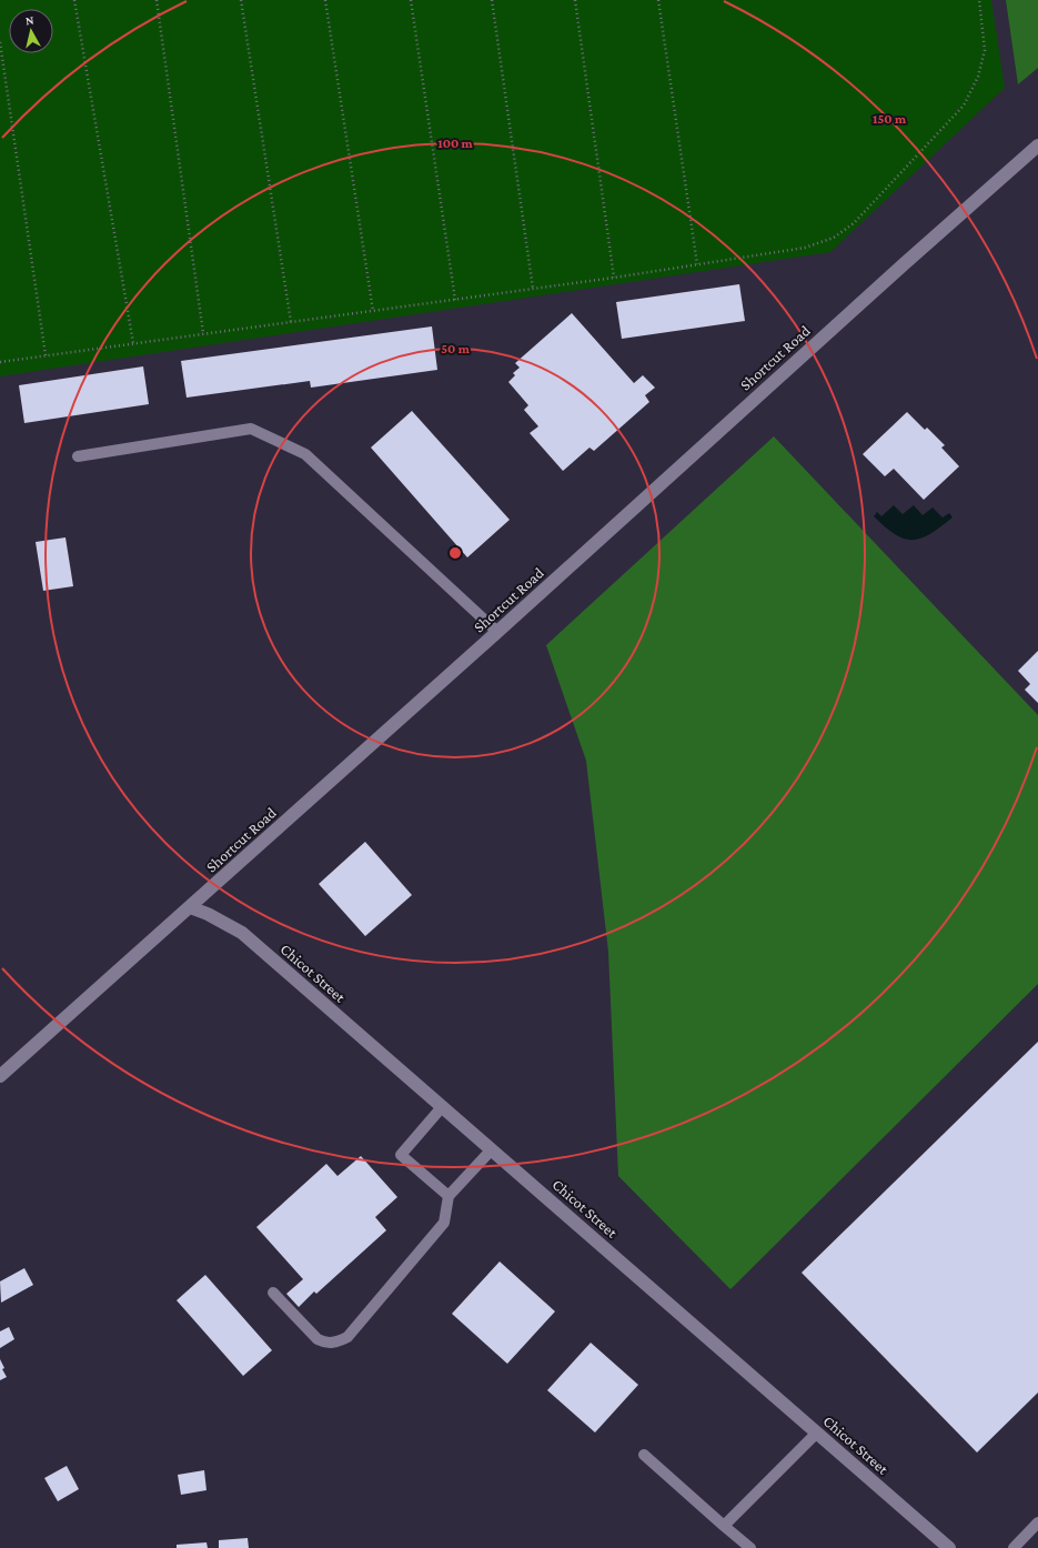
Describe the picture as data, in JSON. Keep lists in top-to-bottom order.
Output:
{
  "streets": {
    "main road": ["Shortcut Road", "Chicot Street"]
  },
  "crossings": [
    ["Shortcut Road", "Chicot Street"]
  ],
  "north": "top",
  "rings": ["150 m", "100 m", "50 m"]
}
